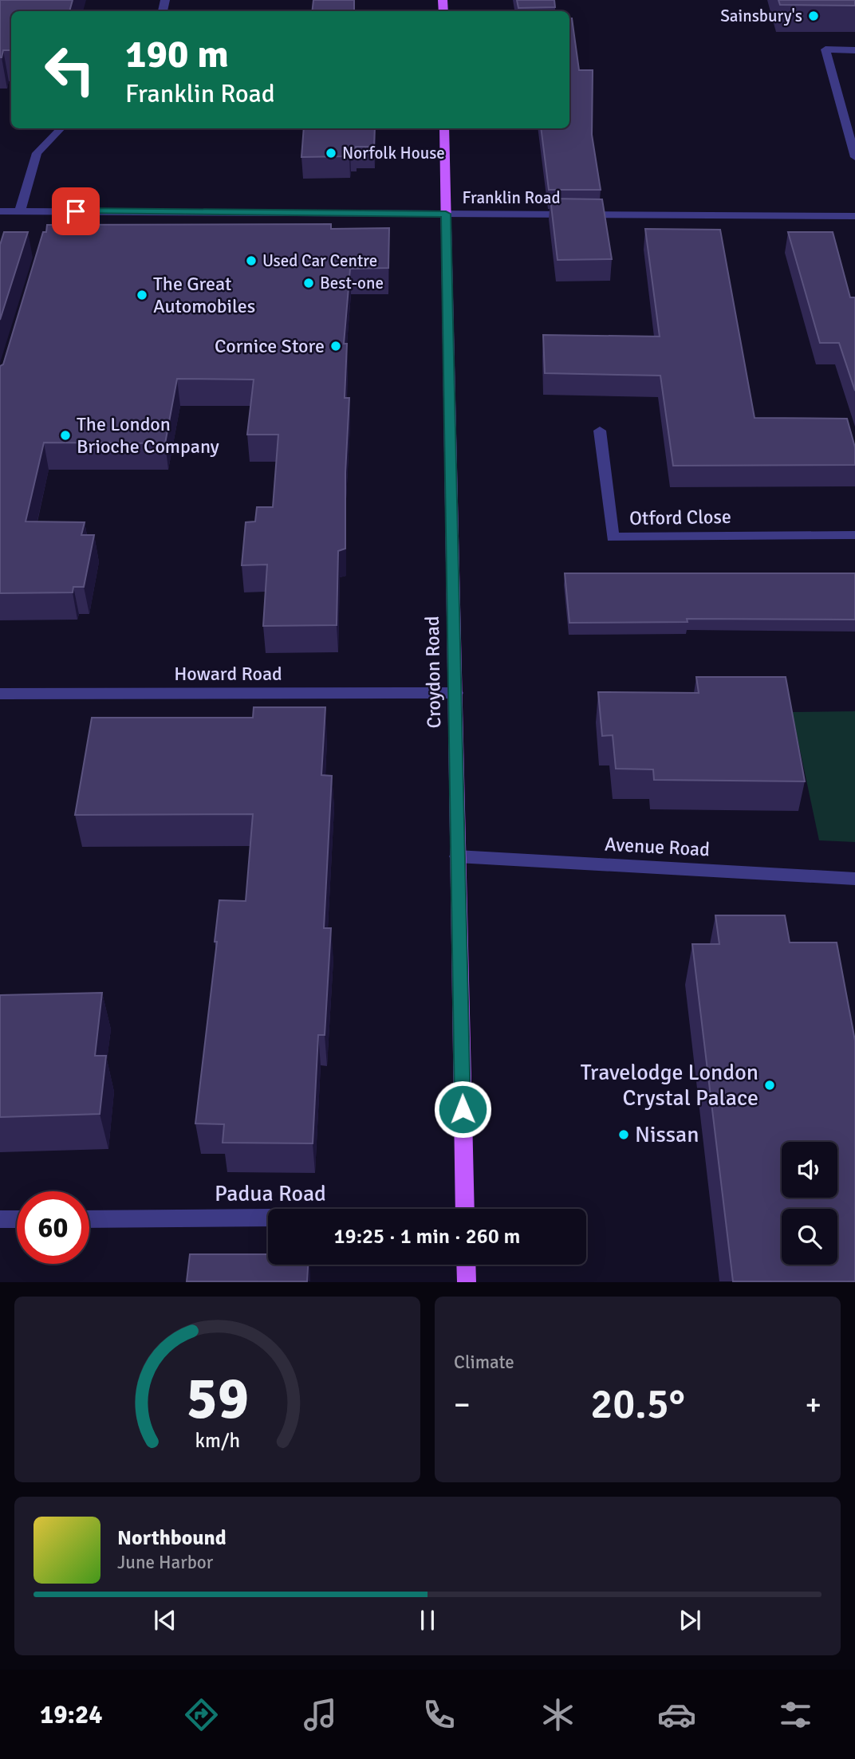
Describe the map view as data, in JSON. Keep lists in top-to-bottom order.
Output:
{
  "streets": {
    "main road": ["Croydon Road"],
    "street": [
      "Franklin Road",
      "Otford Close",
      "Howard Road",
      "Avenue Road",
      "Padua Road"
    ]
  },
  "crossings": [
    ["Franklin Road", "Croydon Road"],
    ["Croydon Road", "Howard Road"],
    ["Croydon Road", "Avenue Road"]
  ],
  "places": [
    "Sainsbury's",
    "Norfolk House",
    "Used Car Centre",
    "Best-one",
    "The Great Automobiles",
    "Cornice Store",
    "The London Brioche Company",
    "Travelodge London Crystal Palace",
    "Nissan"
  ],
  "page": {
    "turn": ["190 m", "Franklin Road"],
    "limit": "60",
    "trip": "19:25 · 1 min · 260 m",
    "tile": "Climate",
    "heat": ["−", "20.5°", "+"],
    "song": ["Northbound", "June Harbor"],
    "tabs": "19:24",
    "gauge": ["59", "km/h"]
  }
}
